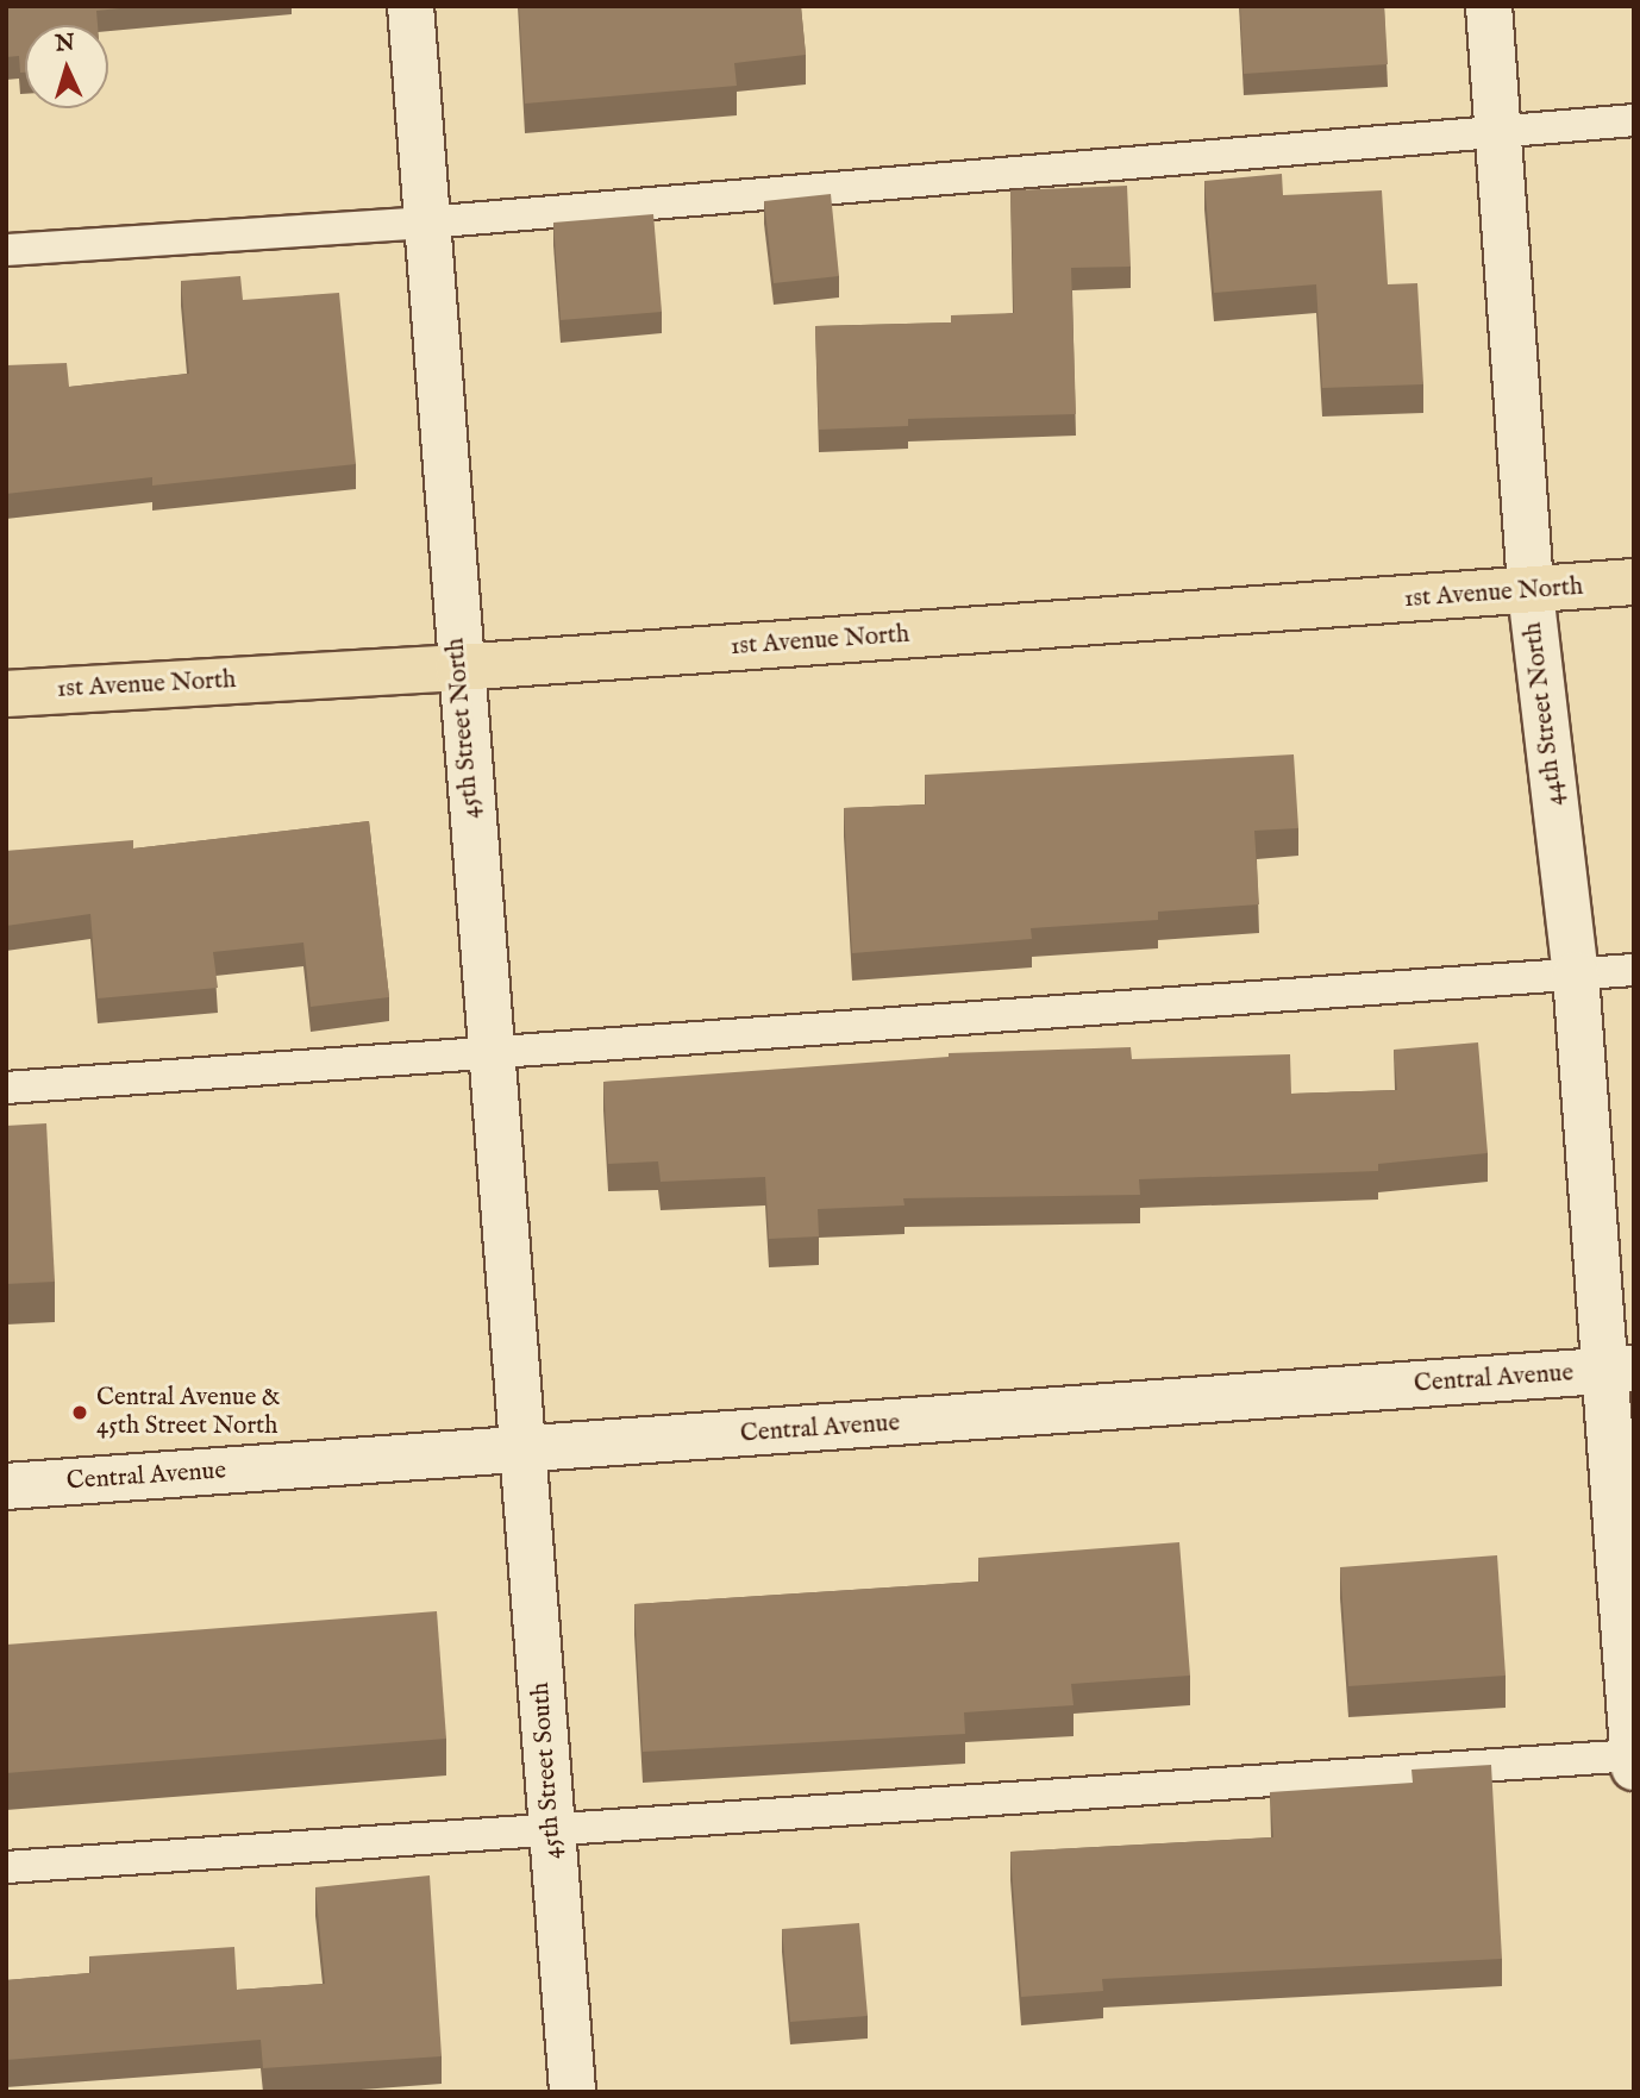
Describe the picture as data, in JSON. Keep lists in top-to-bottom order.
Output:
{
  "streets": {
    "main road": ["1st Avenue North"],
    "street": [
      "44th Street North",
      "45th Street North",
      "Central Avenue",
      "45th Street South"
    ]
  },
  "crossings": [
    ["1st Avenue North", "44th Street North"],
    ["1st Avenue North", "45th Street North"],
    ["44th Street North", "Central Avenue"],
    ["45th Street North", "Central Avenue"],
    ["45th Street North", "45th Street South"],
    ["Central Avenue", "45th Street South"]
  ],
  "places": ["Central Avenue & 45th Street North"],
  "north": "top"
}
